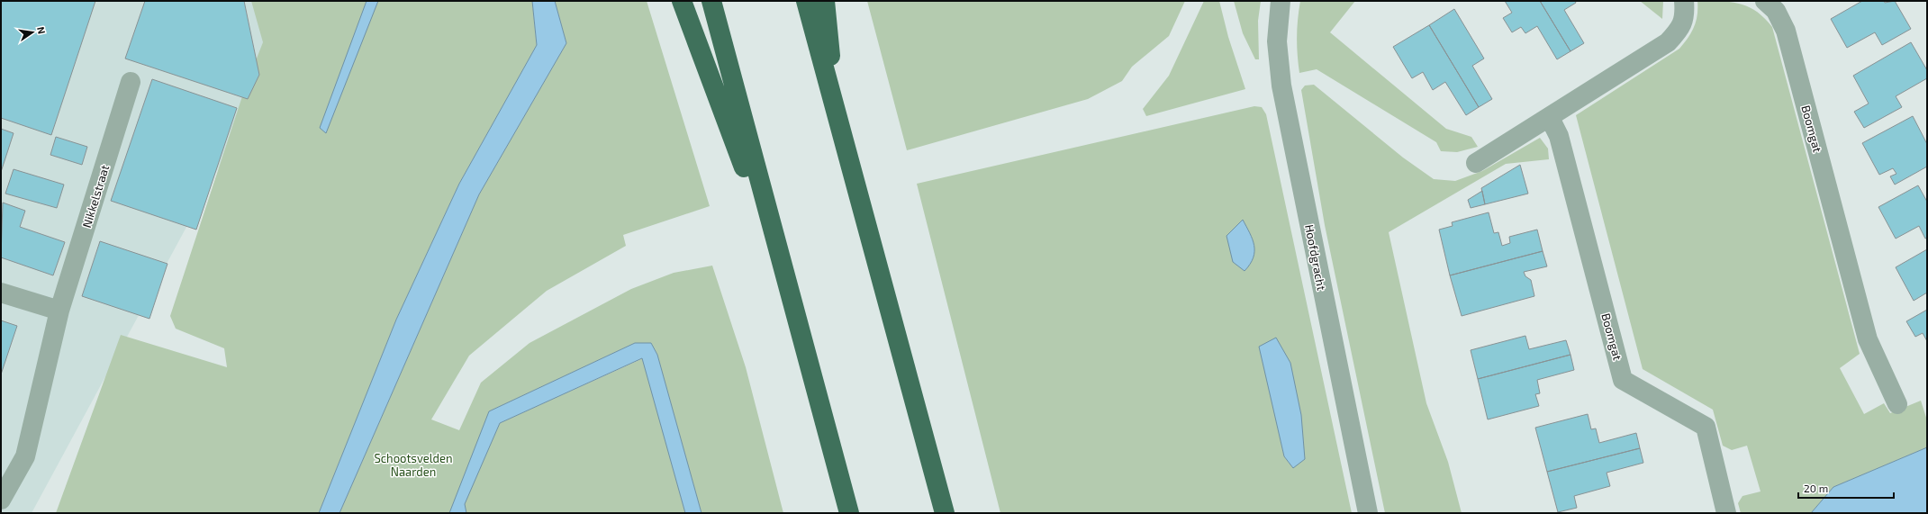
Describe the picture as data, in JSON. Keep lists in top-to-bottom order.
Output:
{
  "streets": {
    "street": ["Boomgat", "Nikkelstraat", "Hoofdgracht"]
  },
  "parks": ["Schootsvelden Naarden"],
  "scale_bar": "20 m",
  "north": "right"
}
